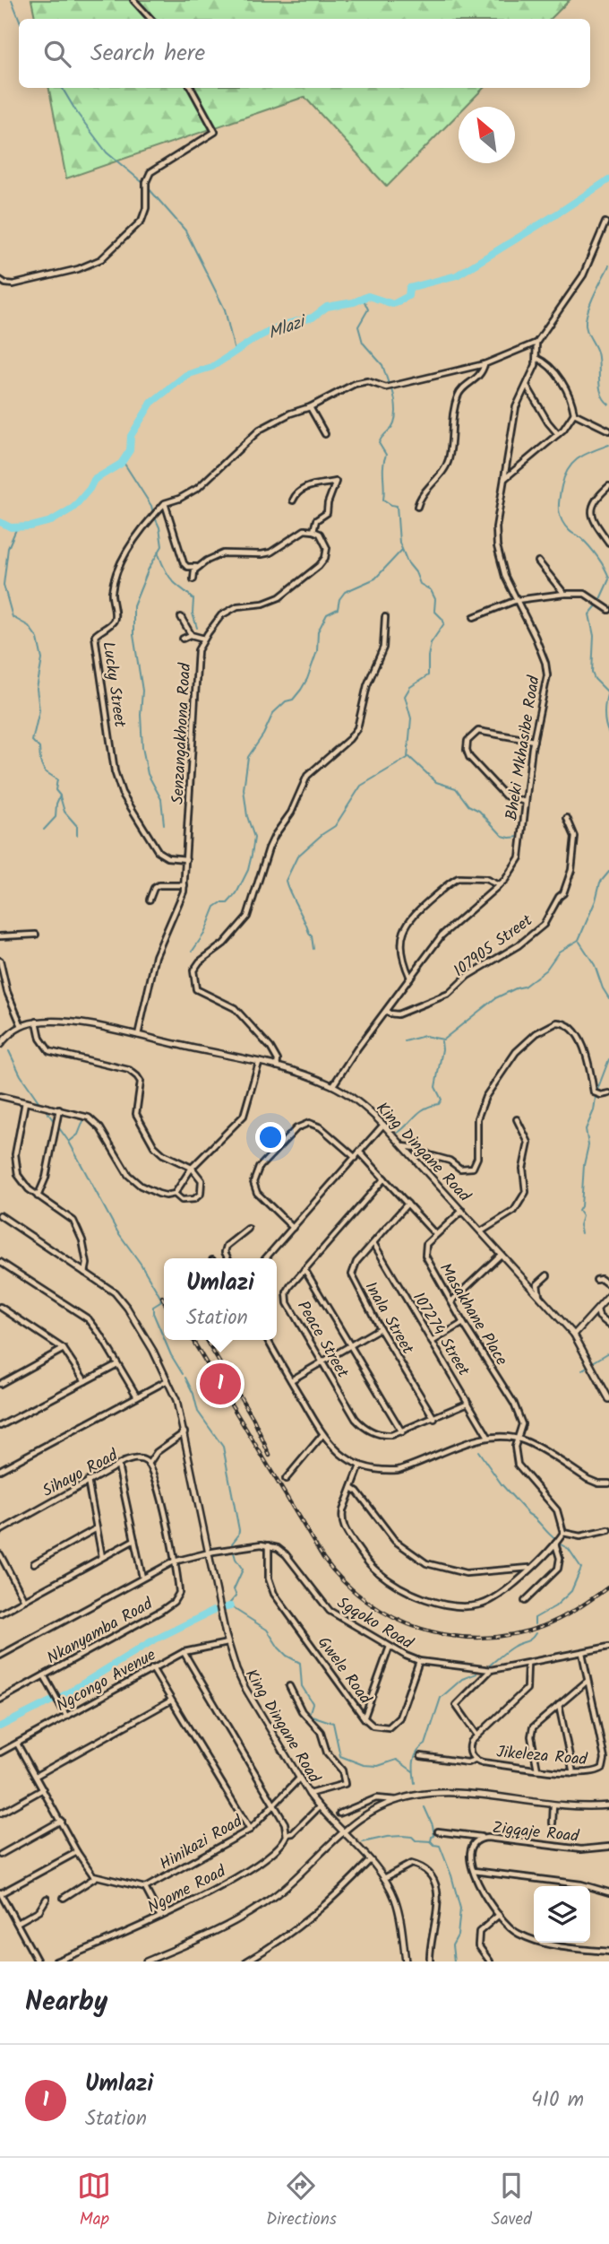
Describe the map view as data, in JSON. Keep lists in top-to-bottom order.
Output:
{
  "streets": {
    "street": [
      "Lucky Street",
      "Senzangakhona Road",
      "Bheki Mkhasibe Road",
      "107905 Street",
      "King Dingane Road",
      "Masakhane Place",
      "Inala Street",
      "107274 Street",
      "Peace Street",
      "Sihayo Road",
      "Sgqoko Road",
      "Nkanyamba Road",
      "Gwele Road",
      "Ngcongo Avenue",
      "Jikeleza Road",
      "Zigqaje Road",
      "Hinikazi Road",
      "Ngome Road"
    ]
  },
  "crossings": [
    ["Lucky Street", "Senzangakhona Road"],
    ["Senzangakhona Road", "King Dingane Road"],
    ["Bheki Mkhasibe Road", "107905 Street"],
    ["Bheki Mkhasibe Road", "King Dingane Road"],
    ["King Dingane Road", "Ngcongo Avenue"],
    ["King Dingane Road", "Hinikazi Road"],
    ["King Dingane Road", "Ngome Road"],
    ["Inala Street", "107274 Street"],
    ["Inala Street", "Peace Street"],
    ["107274 Street", "Peace Street"],
    ["Sgqoko Road", "Gwele Road"],
    ["Sgqoko Road", "Jikeleza Road"]
  ],
  "water": ["Mlazi"],
  "north": "top left",
  "page": {
    "search": "Search here",
    "popup": ["Umlazi", "Station"],
    "pins": "1",
    "heading": "Nearby",
    "list": [
      {
        "mark": "1",
        "name": "Umlazi",
        "note": "Station",
        "value": "410 m"
      }
    ],
    "nav": ["Map", "Directions", "Saved"]
  }
}
